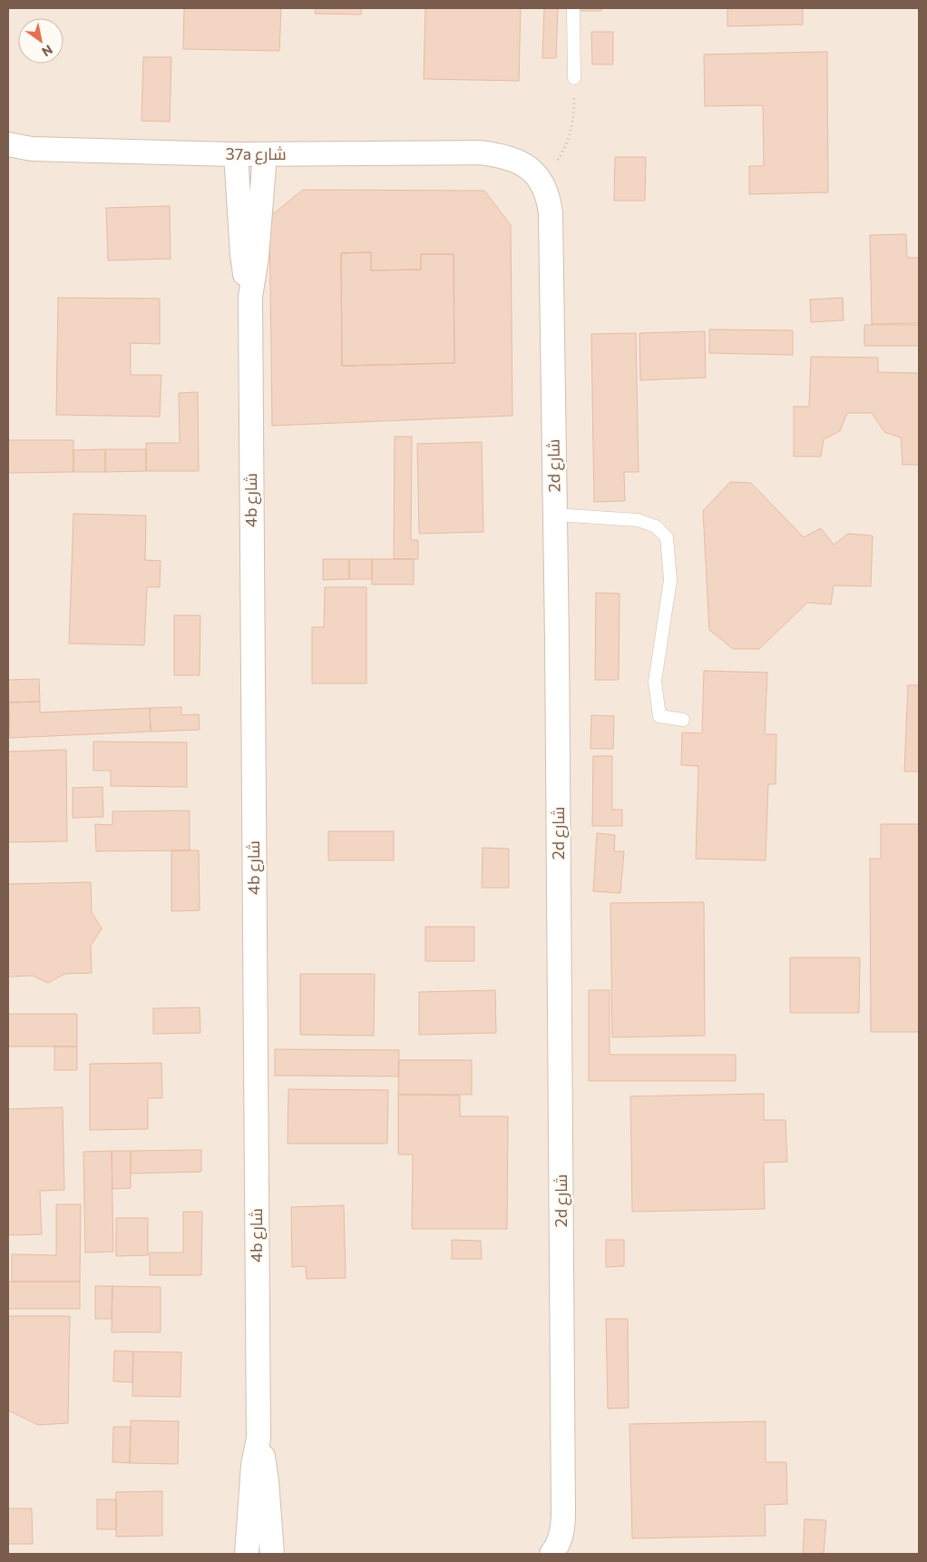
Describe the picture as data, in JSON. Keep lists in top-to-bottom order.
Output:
{
  "streets": {
    "street": ["37a شارع", "2d شارع", "4b شارع"]
  },
  "crossings": [
    ["37a شارع", "2d شارع"],
    ["37a شارع", "4b شارع"]
  ],
  "north": "bottom right"
}
